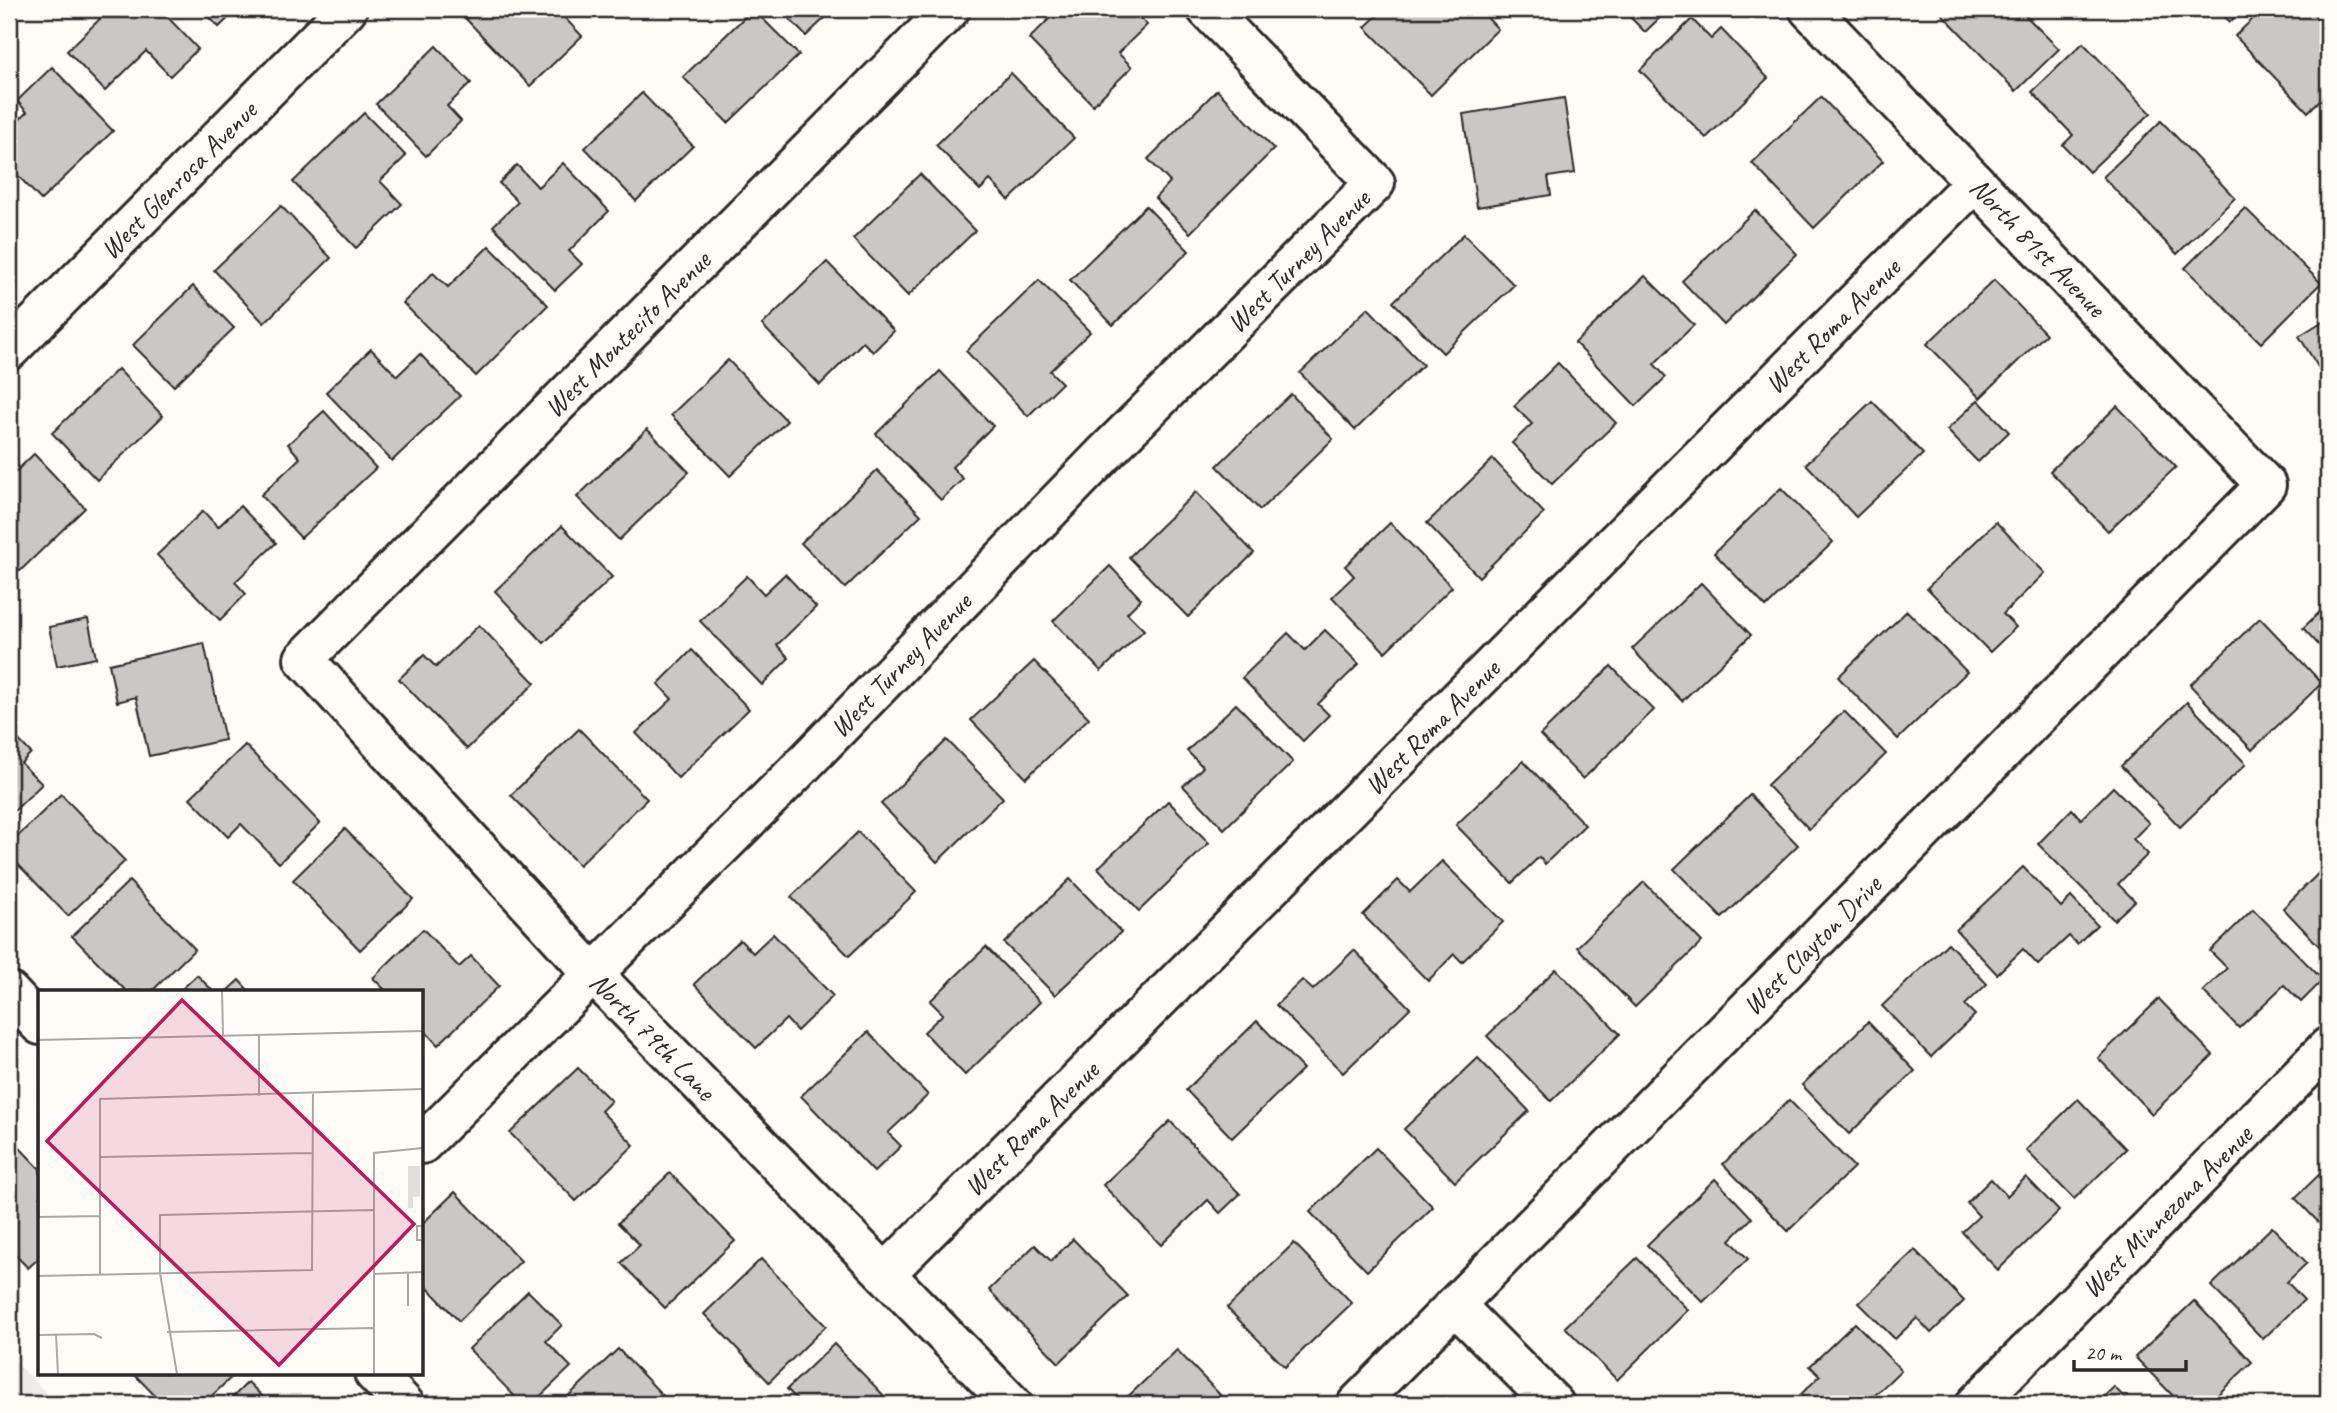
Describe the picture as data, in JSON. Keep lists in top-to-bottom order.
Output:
{
  "streets": {
    "street": [
      "West Glenrosa Avenue",
      "North 81st Avenue",
      "West Turney Avenue",
      "West Roma Avenue",
      "West Montecito Avenue",
      "West Clayton Drive",
      "North 79th Lane",
      "West Minnezona Avenue"
    ]
  },
  "crossings": [
    ["North 81st Avenue", "West Roma Avenue"],
    ["North 81st Avenue", "West Clayton Drive"],
    ["West Turney Avenue", "North 79th Lane"],
    ["West Roma Avenue", "North 79th Lane"],
    ["West Montecito Avenue", "North 79th Lane"]
  ],
  "scale_bar": "20 m"
}
